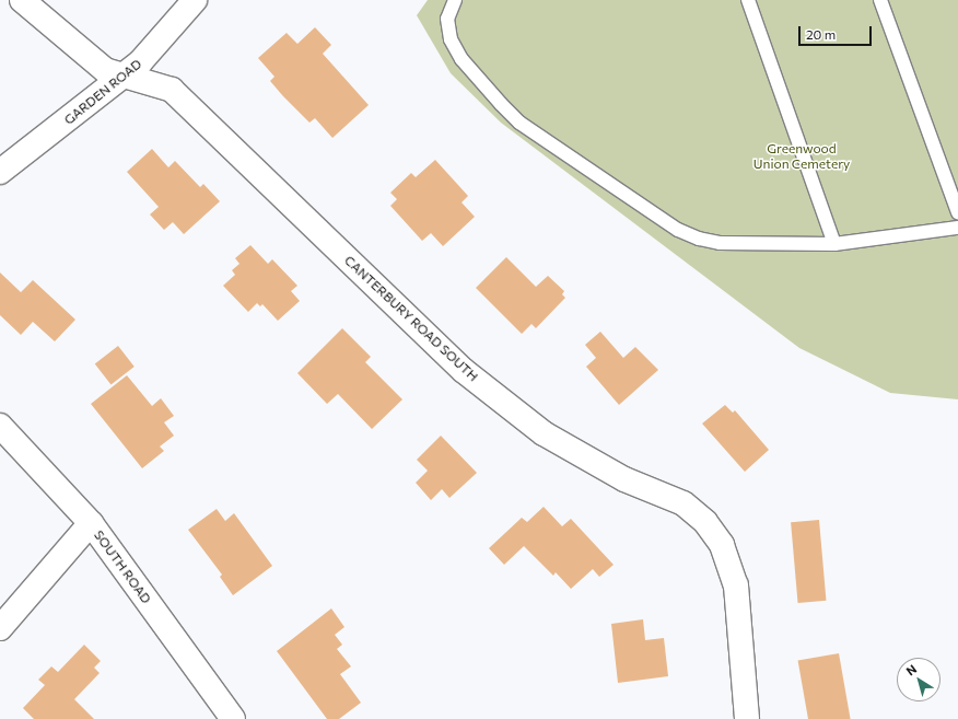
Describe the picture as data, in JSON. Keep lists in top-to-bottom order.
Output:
{
  "streets": {
    "street": ["GARDEN ROAD", "CANTERBURY ROAD SOUTH", "SOUTH ROAD"]
  },
  "crossings": [
    ["GARDEN ROAD", "CANTERBURY ROAD SOUTH"]
  ],
  "parks": ["Greenwood Union Cemetery"],
  "scale_bar": "20 m",
  "north": "top left"
}
